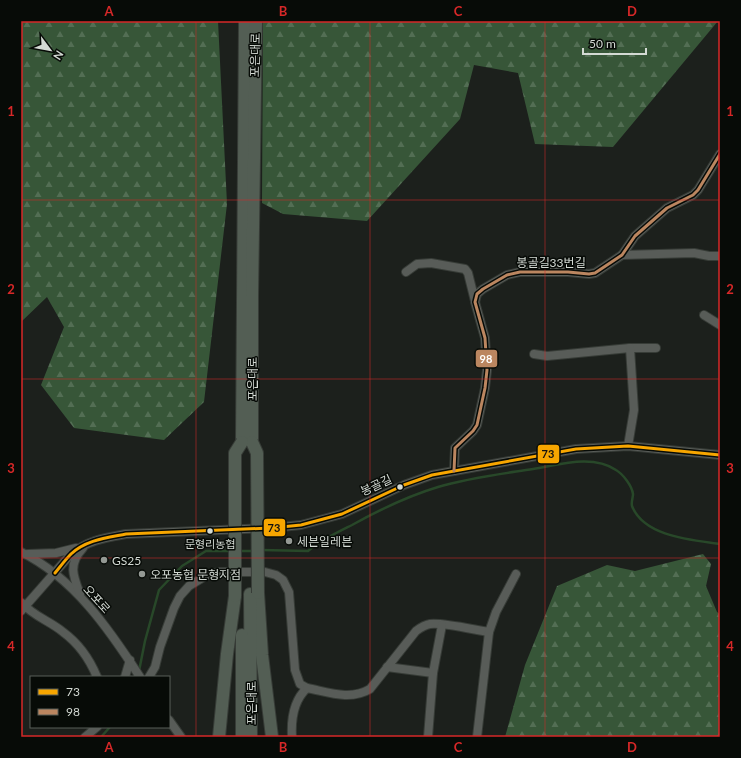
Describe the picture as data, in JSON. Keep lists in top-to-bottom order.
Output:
{
  "streets": {
    "highway": ["포은대로"],
    "street": ["봉골길33번길", "봉골길", "오포로"]
  },
  "crossings": [
    ["봉골길", "오포로"]
  ],
  "places": [
    "문형리농협",
    "세븐일레븐",
    "GS25",
    "오포농협 문형지점"
  ],
  "lines": ["transit line 98", "transit line 73"],
  "legend": ["73", "98"],
  "scale_bar": "50 m",
  "north": "bottom right",
  "grid": {
    "columns": [
      "A",
      "B",
      "C",
      "D"
    ],
    "rows": [
      "1",
      "2",
      "3",
      "4"
    ]
  }
}
